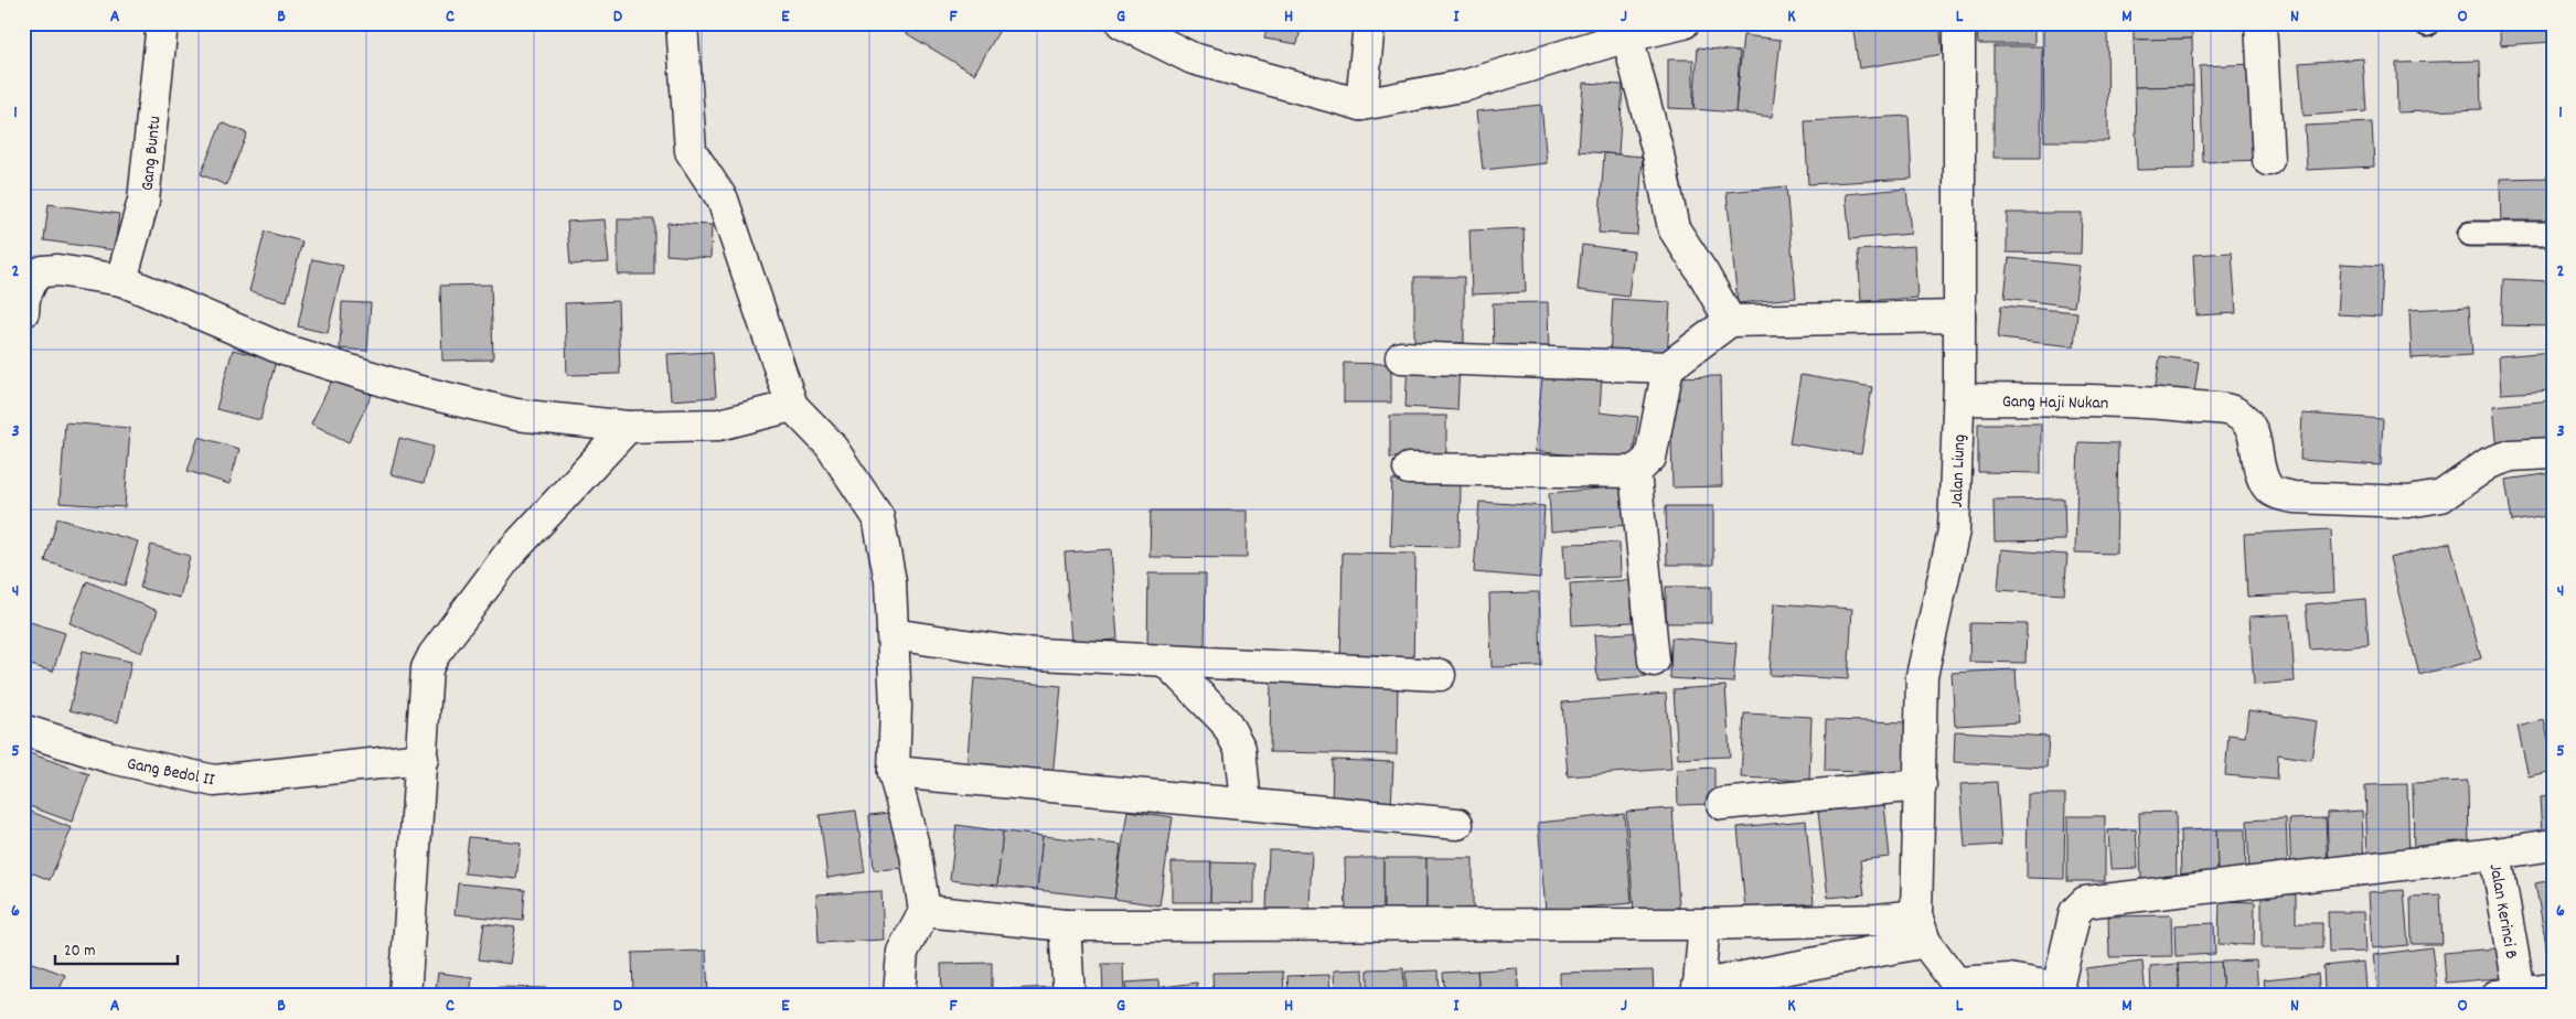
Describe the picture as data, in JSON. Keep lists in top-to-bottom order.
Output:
{
  "streets": {
    "street": [
      "Gang Buntu",
      "Gang Haji Nukan",
      "Jalan Liung",
      "Gang Bedol II",
      "Jalan Kerinci B"
    ]
  },
  "crossings": [
    ["Gang Haji Nukan", "Jalan Liung"]
  ],
  "scale_bar": "20 m",
  "grid": {
    "columns": [
      "A",
      "B",
      "C",
      "D",
      "E",
      "F",
      "G",
      "H",
      "I",
      "J",
      "K",
      "L",
      "M",
      "N",
      "O"
    ],
    "rows": [
      "1",
      "2",
      "3",
      "4",
      "5",
      "6"
    ]
  }
}
